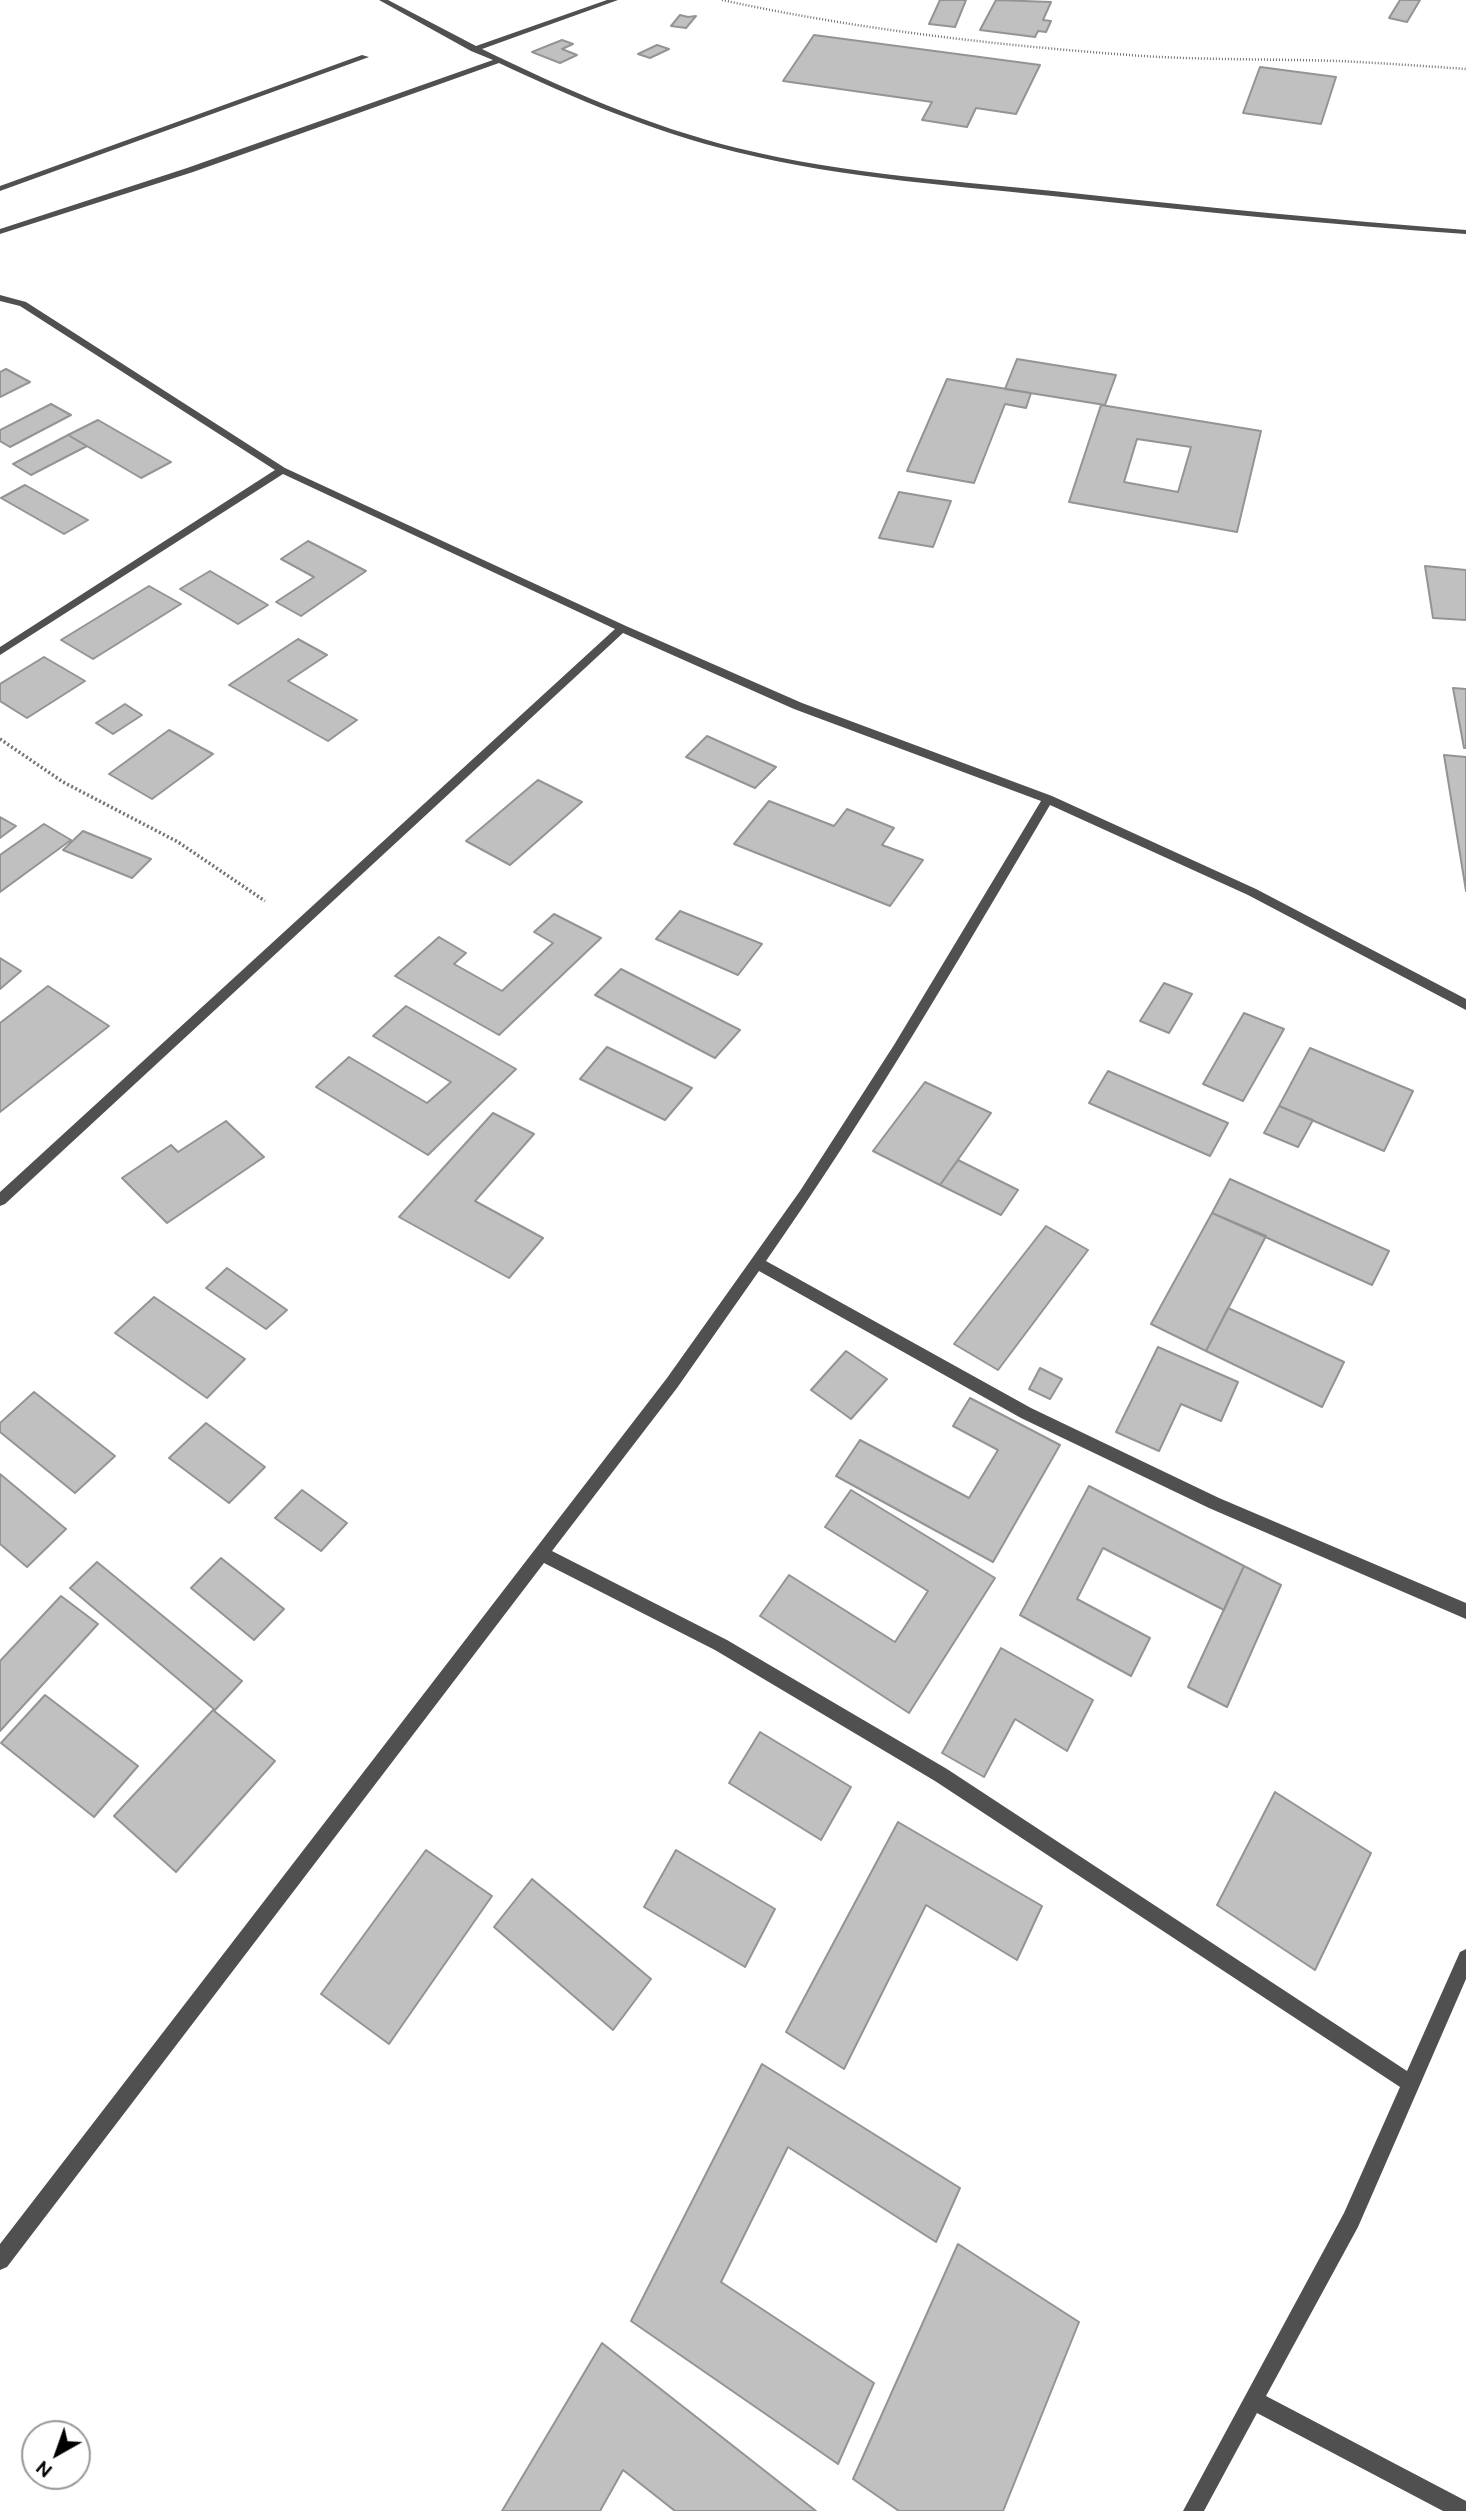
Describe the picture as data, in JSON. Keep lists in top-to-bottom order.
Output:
{
  "north": "bottom left"
}
